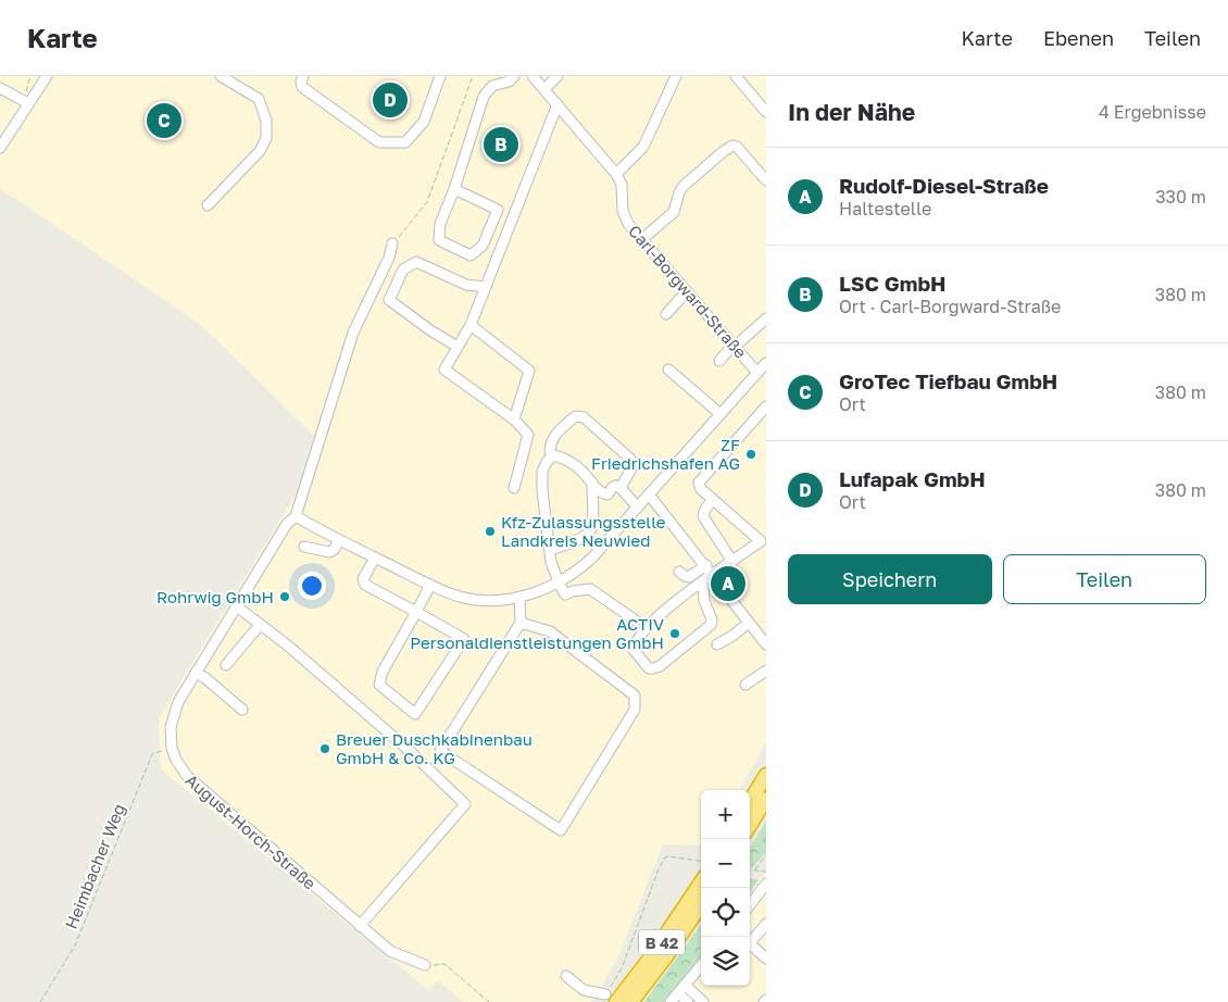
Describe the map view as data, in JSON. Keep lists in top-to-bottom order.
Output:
{
  "streets": {
    "highway": ["B 42"],
    "street": ["Carl-Borgward-Straße", "August-Horch-Straße"],
    "path": ["Heimbacher Weg"]
  },
  "crossings": [
    ["August-Horch-Straße", "Heimbacher Weg"]
  ],
  "places": [
    "ZF Friedrichshafen AG",
    "Kfz-Zulassungsstelle Landkreis Neuwied",
    "Rohrwig GmbH",
    "ACTIV Personaldienstleistungen GmbH",
    "Breuer Duschkabinenbau GmbH & Co. KG"
  ],
  "page": {
    "header": "Karte",
    "nav": ["Karte", "Ebenen", "Teilen"],
    "heading": ["In der Nähe", "4 Ergebnisse"],
    "pins": [
      "D",
      "C",
      "B",
      "A"
    ],
    "list": [
      {
        "mark": "A",
        "name": "Rudolf-Diesel-Straße",
        "note": "Haltestelle",
        "value": "330 m"
      },
      {
        "mark": "B",
        "name": "LSC GmbH",
        "note": "Ort · Carl-Borgward-Straße",
        "value": "380 m"
      },
      {
        "mark": "C",
        "name": "GroTec Tiefbau GmbH",
        "note": "Ort",
        "value": "380 m"
      },
      {
        "mark": "D",
        "name": "Lufapak GmbH",
        "note": "Ort",
        "value": "380 m"
      }
    ],
    "buttons": ["Speichern", "Teilen"],
    "map_buttons": ["+", "−"]
  }
}
